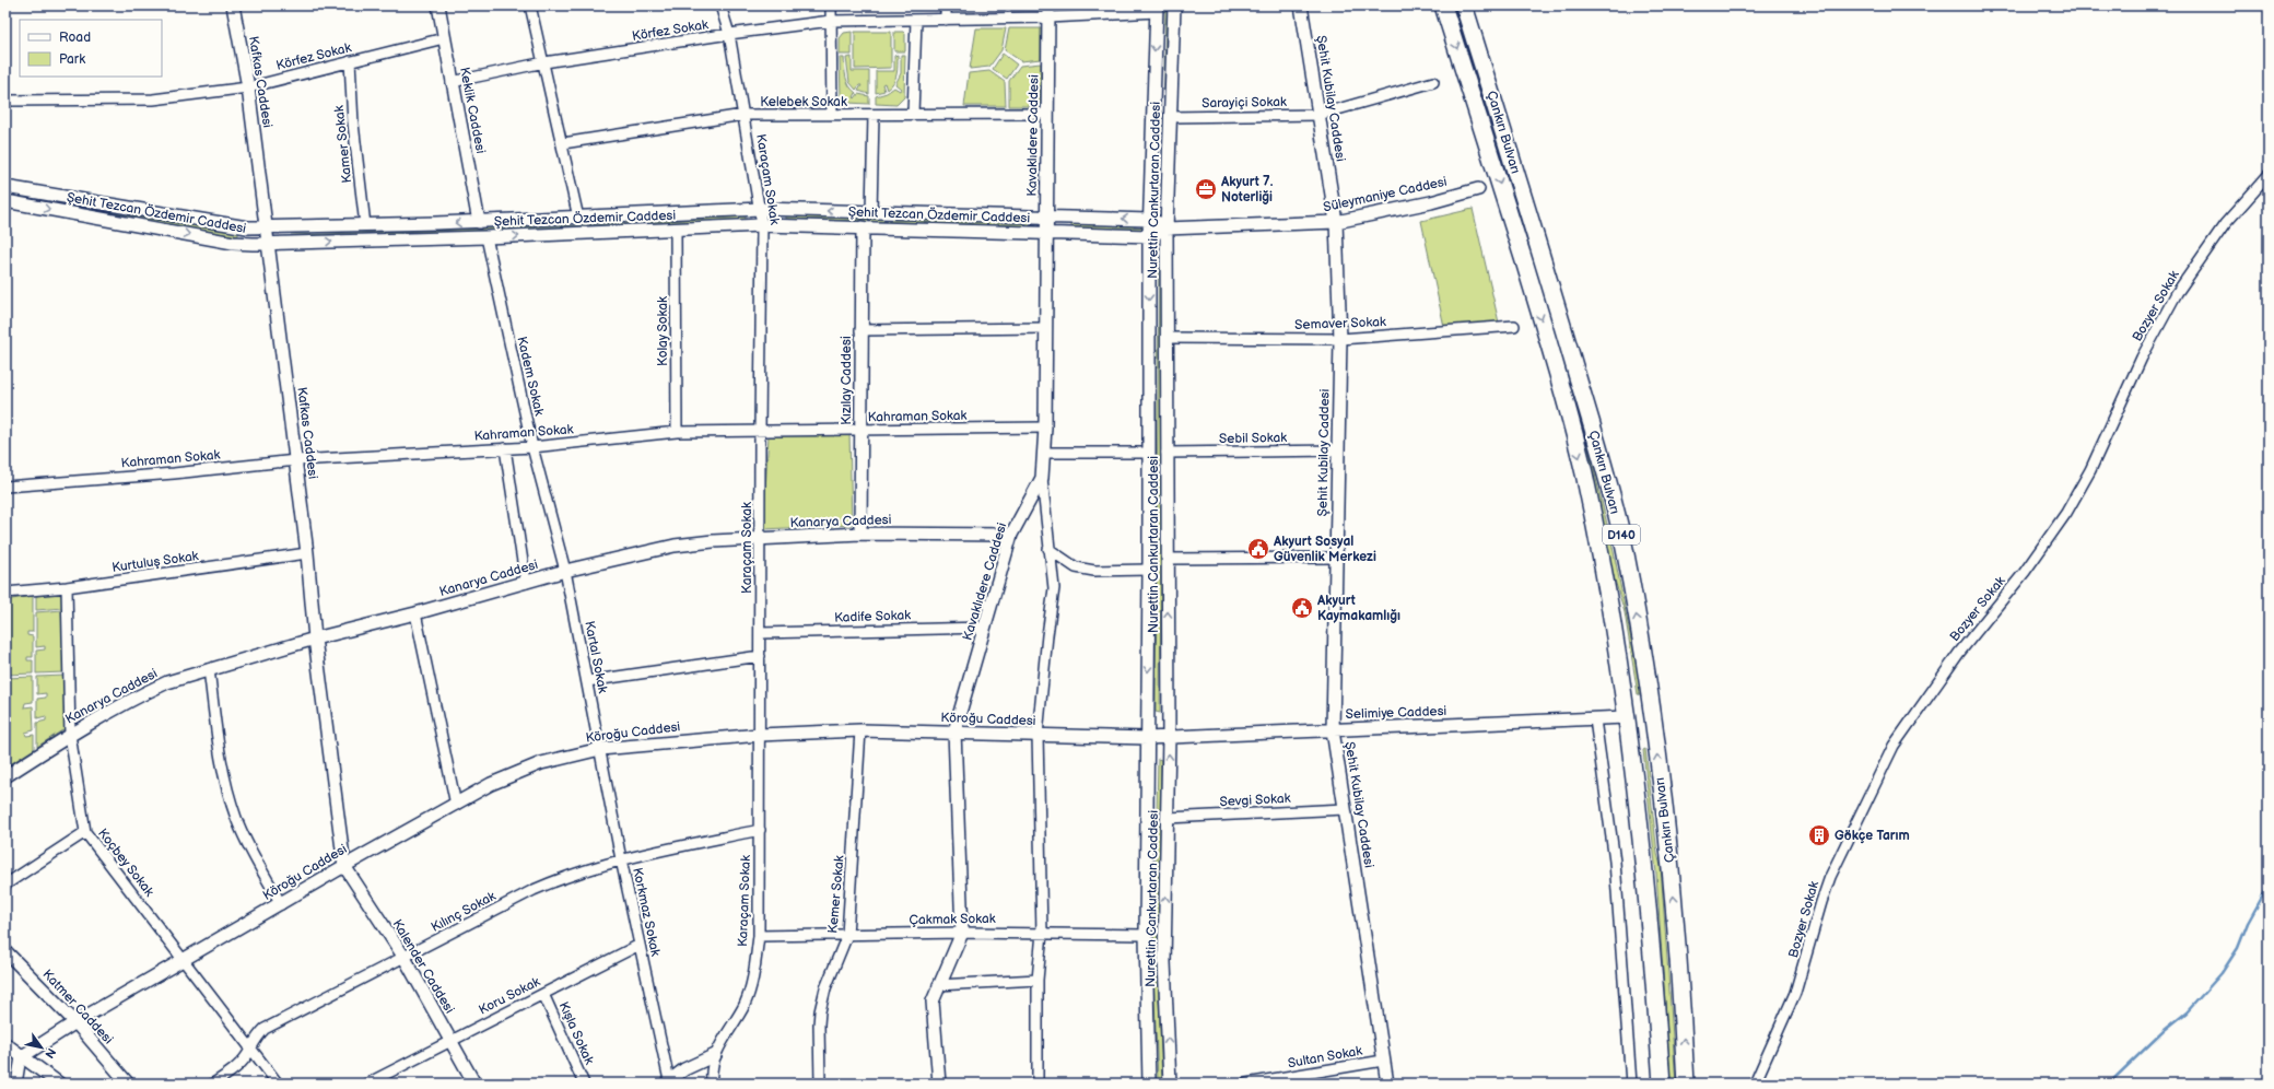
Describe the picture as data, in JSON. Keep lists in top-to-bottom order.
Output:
{
  "streets": {
    "highway": ["Çankırı Bulvarı", "D140"],
    "street": [
      "Körfez Sokak",
      "Kafkas Caddesi",
      "Şehit Kubilay Caddesi",
      "Kelebek Sokak",
      "Sarayiçi Sokak",
      "Keklik Caddesi",
      "Kavaklıdere Caddesi",
      "Kamer Sokak",
      "Karaçam Sokak",
      "Nurettin Cankurtaran Caddesi",
      "Süleymaniye Caddesi",
      "Şehit Tezcan Özdemir Caddesi",
      "Bozyer Sokak",
      "Semaver Sokak",
      "Kolay Sokak",
      "Kadem Sokak",
      "Kızılay Caddesi",
      "Kahraman Sokak",
      "Sebil Sokak",
      "Kanarya Caddesi",
      "Kurtuluş Sokak",
      "Kadife Sokak",
      "Kartal Sokak",
      "Selimiye Caddesi",
      "Köroğu Caddesi",
      "Sevgi Sokak",
      "Koçbey Sokak",
      "Kemer Sokak",
      "Kılınç Sokak",
      "Korkmaz Sokak",
      "Çakmak Sokak",
      "Kalender Caddesi",
      "Koru Sokak",
      "Katmer Caddesi",
      "Kışla Sokak",
      "Sultan Sokak"
    ]
  },
  "crossings": [
    ["Körfez Sokak", "Kafkas Caddesi"],
    ["Körfez Sokak", "Keklik Caddesi"],
    ["Körfez Sokak", "Kavaklıdere Caddesi"],
    ["Körfez Sokak", "Kamer Sokak"],
    ["Körfez Sokak", "Karaçam Sokak"],
    ["Körfez Sokak", "Nurettin Cankurtaran Caddesi"],
    ["Kafkas Caddesi", "Şehit Tezcan Özdemir Caddesi"],
    ["Kafkas Caddesi", "Kahraman Sokak"],
    ["Kafkas Caddesi", "Kanarya Caddesi"],
    ["Kafkas Caddesi", "Kurtuluş Sokak"],
    ["Kafkas Caddesi", "Köroğu Caddesi"],
    ["Kafkas Caddesi", "Kalender Caddesi"],
    ["Şehit Kubilay Caddesi", "Sarayiçi Sokak"],
    ["Şehit Kubilay Caddesi", "Süleymaniye Caddesi"],
    ["Şehit Kubilay Caddesi", "Semaver Sokak"],
    ["Şehit Kubilay Caddesi", "Sebil Sokak"],
    ["Şehit Kubilay Caddesi", "Selimiye Caddesi"],
    ["Şehit Kubilay Caddesi", "Sevgi Sokak"],
    ["Şehit Kubilay Caddesi", "Sultan Sokak"],
    ["Kelebek Sokak", "Kavaklıdere Caddesi"],
    ["Kelebek Sokak", "Karaçam Sokak"],
    ["Sarayiçi Sokak", "Nurettin Cankurtaran Caddesi"],
    ["Keklik Caddesi", "Şehit Tezcan Özdemir Caddesi"],
    ["Çankırı Bulvarı", "Selimiye Caddesi"],
    ["Kavaklıdere Caddesi", "Şehit Tezcan Özdemir Caddesi"],
    ["Kavaklıdere Caddesi", "Kahraman Sokak"],
    ["Kavaklıdere Caddesi", "Kanarya Caddesi"],
    ["Kavaklıdere Caddesi", "Kadife Sokak"],
    ["Kavaklıdere Caddesi", "Köroğu Caddesi"],
    ["Kavaklıdere Caddesi", "Çakmak Sokak"],
    ["Kamer Sokak", "Şehit Tezcan Özdemir Caddesi"],
    ["Karaçam Sokak", "Şehit Tezcan Özdemir Caddesi"],
    ["Karaçam Sokak", "Kahraman Sokak"],
    ["Karaçam Sokak", "Kanarya Caddesi"],
    ["Karaçam Sokak", "Kadife Sokak"],
    ["Karaçam Sokak", "Köroğu Caddesi"],
    ["Karaçam Sokak", "Kılınç Sokak"],
    ["Karaçam Sokak", "Çakmak Sokak"],
    ["Nurettin Cankurtaran Caddesi", "Süleymaniye Caddesi"],
    ["Nurettin Cankurtaran Caddesi", "Şehit Tezcan Özdemir Caddesi"],
    ["Nurettin Cankurtaran Caddesi", "Semaver Sokak"],
    ["Nurettin Cankurtaran Caddesi", "Sebil Sokak"],
    ["Nurettin Cankurtaran Caddesi", "Selimiye Caddesi"],
    ["Nurettin Cankurtaran Caddesi", "Köroğu Caddesi"],
    ["Nurettin Cankurtaran Caddesi", "Sevgi Sokak"],
    ["Nurettin Cankurtaran Caddesi", "Çakmak Sokak"],
    ["Süleymaniye Caddesi", "Şehit Tezcan Özdemir Caddesi"],
    ["Şehit Tezcan Özdemir Caddesi", "Kolay Sokak"],
    ["Şehit Tezcan Özdemir Caddesi", "Kadem Sokak"],
    ["Şehit Tezcan Özdemir Caddesi", "Kızılay Caddesi"],
    ["Kolay Sokak", "Kahraman Sokak"],
    ["Kadem Sokak", "Kahraman Sokak"],
    ["Kadem Sokak", "Kanarya Caddesi"],
    ["Kadem Sokak", "Kartal Sokak"],
    ["Kızılay Caddesi", "Kahraman Sokak"],
    ["Kızılay Caddesi", "Kanarya Caddesi"],
    ["Kanarya Caddesi", "Kartal Sokak"],
    ["Kanarya Caddesi", "Koçbey Sokak"],
    ["Kurtuluş Sokak", "Koçbey Sokak"],
    ["Kartal Sokak", "Köroğu Caddesi"],
    ["Kartal Sokak", "Korkmaz Sokak"],
    ["Selimiye Caddesi", "Köroğu Caddesi"],
    ["Köroğu Caddesi", "Koçbey Sokak"],
    ["Köroğu Caddesi", "Kemer Sokak"],
    ["Köroğu Caddesi", "Korkmaz Sokak"],
    ["Köroğu Caddesi", "Kalender Caddesi"],
    ["Köroğu Caddesi", "Katmer Caddesi"],
    ["Koçbey Sokak", "Kılınç Sokak"],
    ["Kemer Sokak", "Çakmak Sokak"],
    ["Kılınç Sokak", "Korkmaz Sokak"],
    ["Kılınç Sokak", "Kalender Caddesi"],
    ["Korkmaz Sokak", "Koru Sokak"],
    ["Kalender Caddesi", "Koru Sokak"],
    ["Koru Sokak", "Kışla Sokak"]
  ],
  "places": {
    "office": ["Akyurt 7. Noterliği"],
    "public building": ["Akyurt Sosyal Güvenlik Merkezi", "Akyurt Kaymakamlığı"],
    "building": ["Gökçe Tarım"]
  },
  "legend": ["Road", "Park"],
  "north": "bottom right"
}
